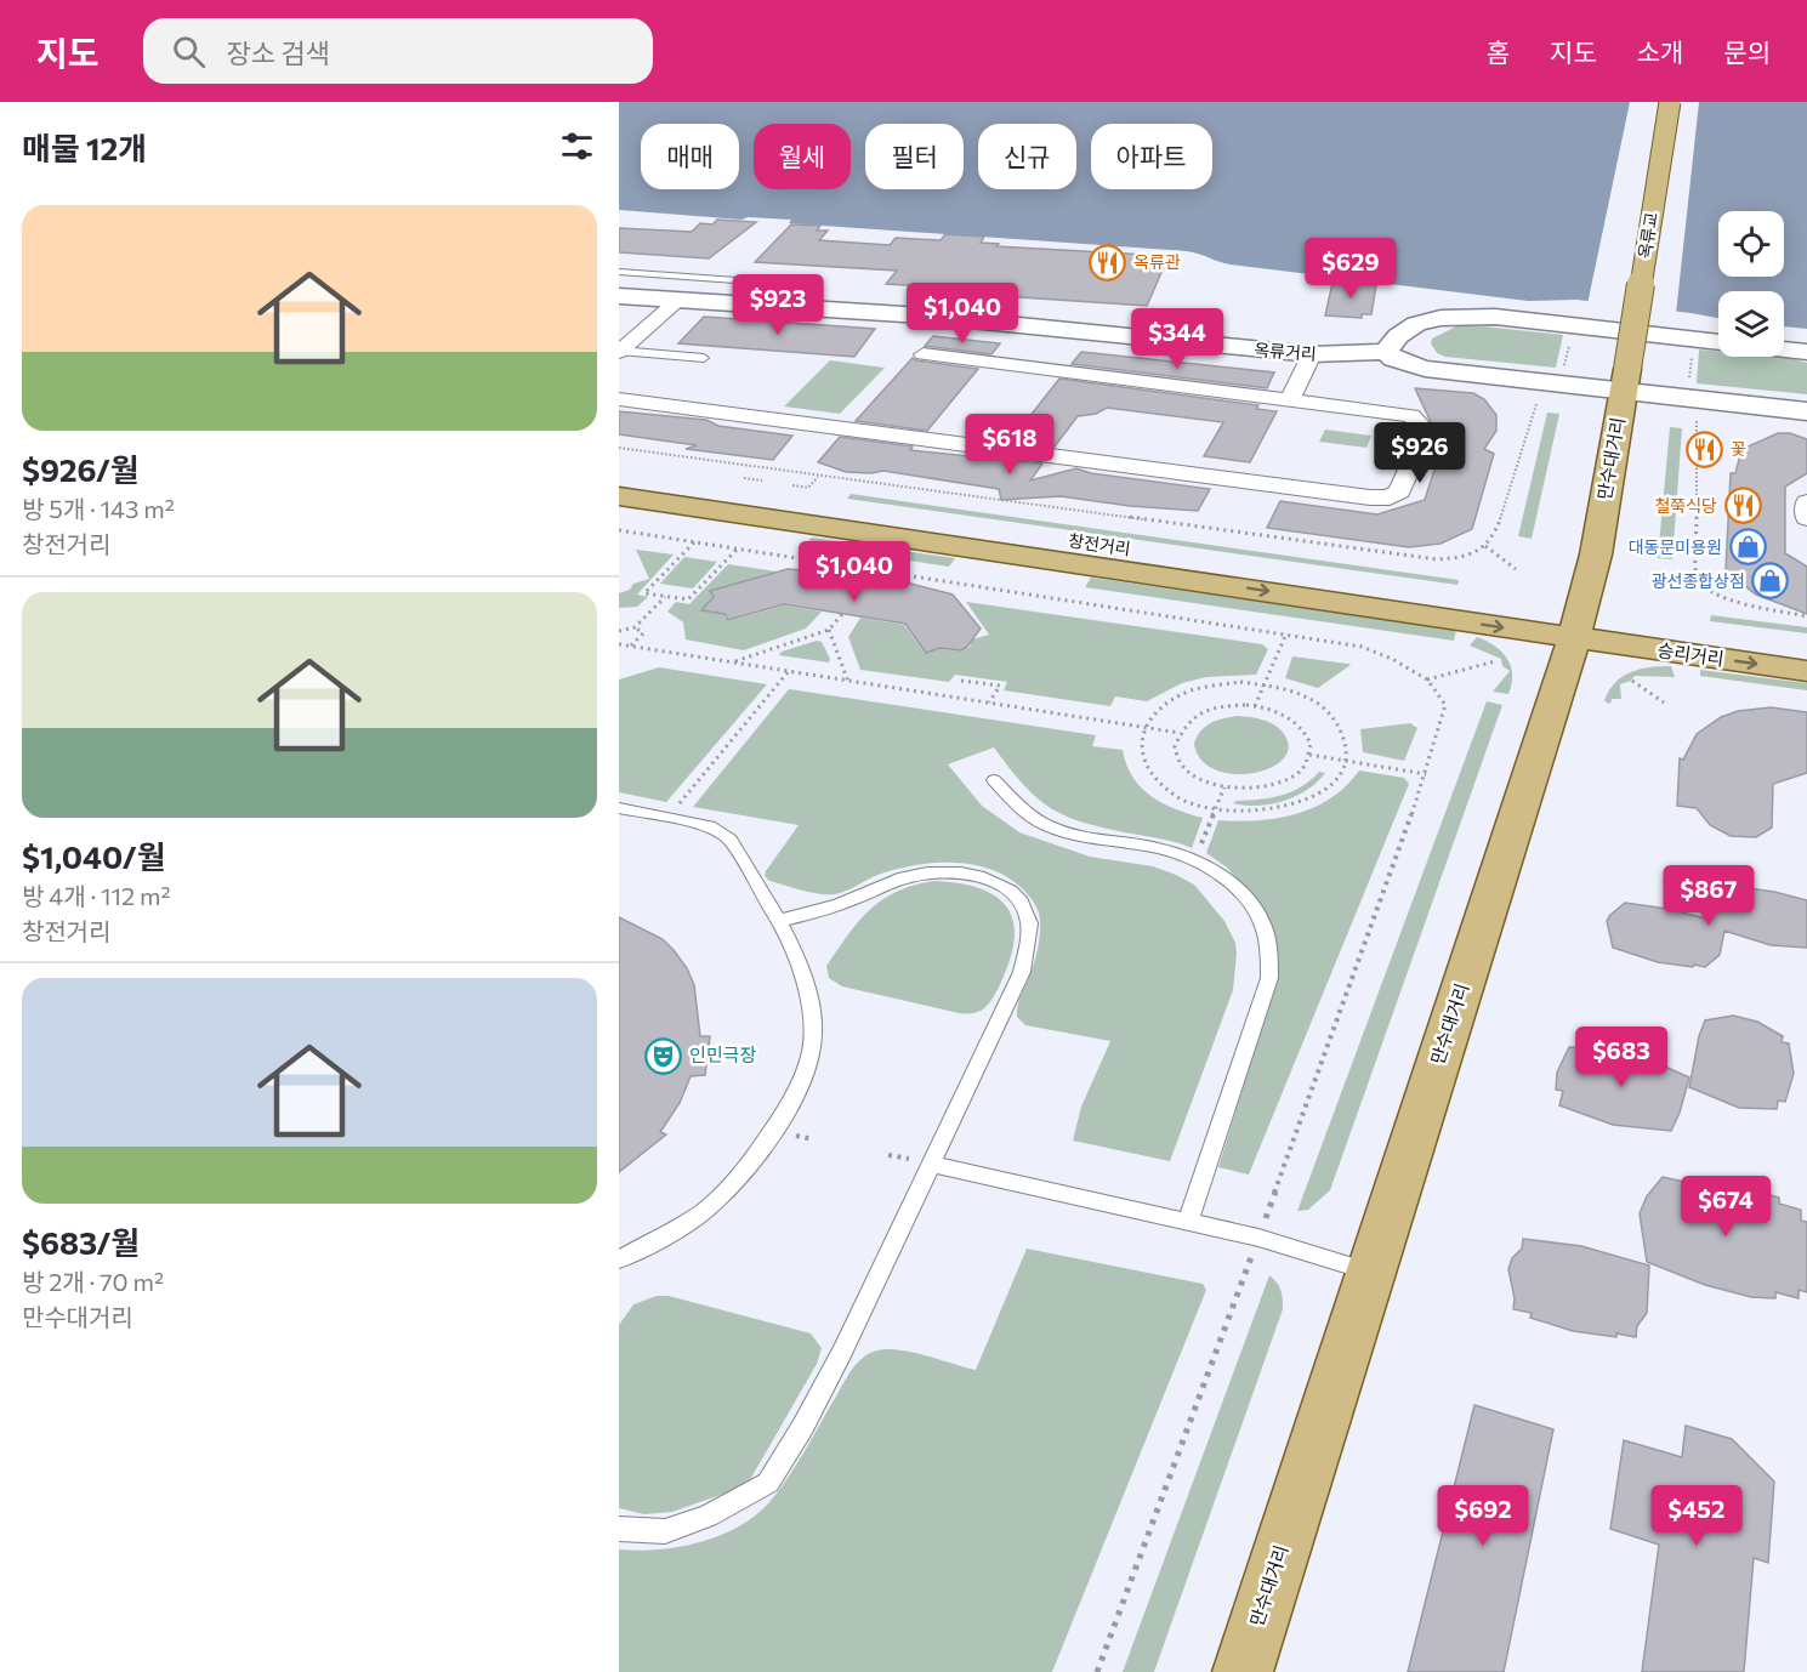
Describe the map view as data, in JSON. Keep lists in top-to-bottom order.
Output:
{
  "streets": {
    "main road": [
      "옥류교",
      "만수대거리",
      "창전거리",
      "승리거리"
    ],
    "street": ["옥류거리"]
  },
  "crossings": [
    ["옥류교", "옥류거리"],
    ["옥류교", "만수대거리"],
    ["옥류거리", "만수대거리"],
    ["만수대거리", "창전거리"],
    ["만수대거리", "승리거리"],
    ["창전거리", "승리거리"]
  ],
  "places": {
    "restaurant": ["옥류관", "꽃", "철쭉식당"],
    "shop": ["대동문미용원", "광선종합상점"],
    "theatre": ["인민극장"]
  },
  "page": {
    "header": "지도",
    "search": "장소 검색",
    "nav": [
      "홈",
      "지도",
      "소개",
      "문의"
    ],
    "heading": "매물 12개",
    "chip": [
      "매매",
      "월세",
      "필터",
      "신규",
      "아파트"
    ],
    "list": [
      {
        "name": "$926/월",
        "note": "방 5개 · 143 m² · 창전거리"
      },
      {
        "name": "$1,040/월",
        "note": "방 4개 · 112 m² · 창전거리"
      },
      {
        "name": "$683/월",
        "note": "방 2개 · 70 m² · 만수대거리"
      }
    ],
    "price": [
      "$629",
      "$923",
      "$1,040",
      "$344",
      "$618",
      "$926",
      "$1,040",
      "$867",
      "$683",
      "$674",
      "$692",
      "$452"
    ]
  }
}
